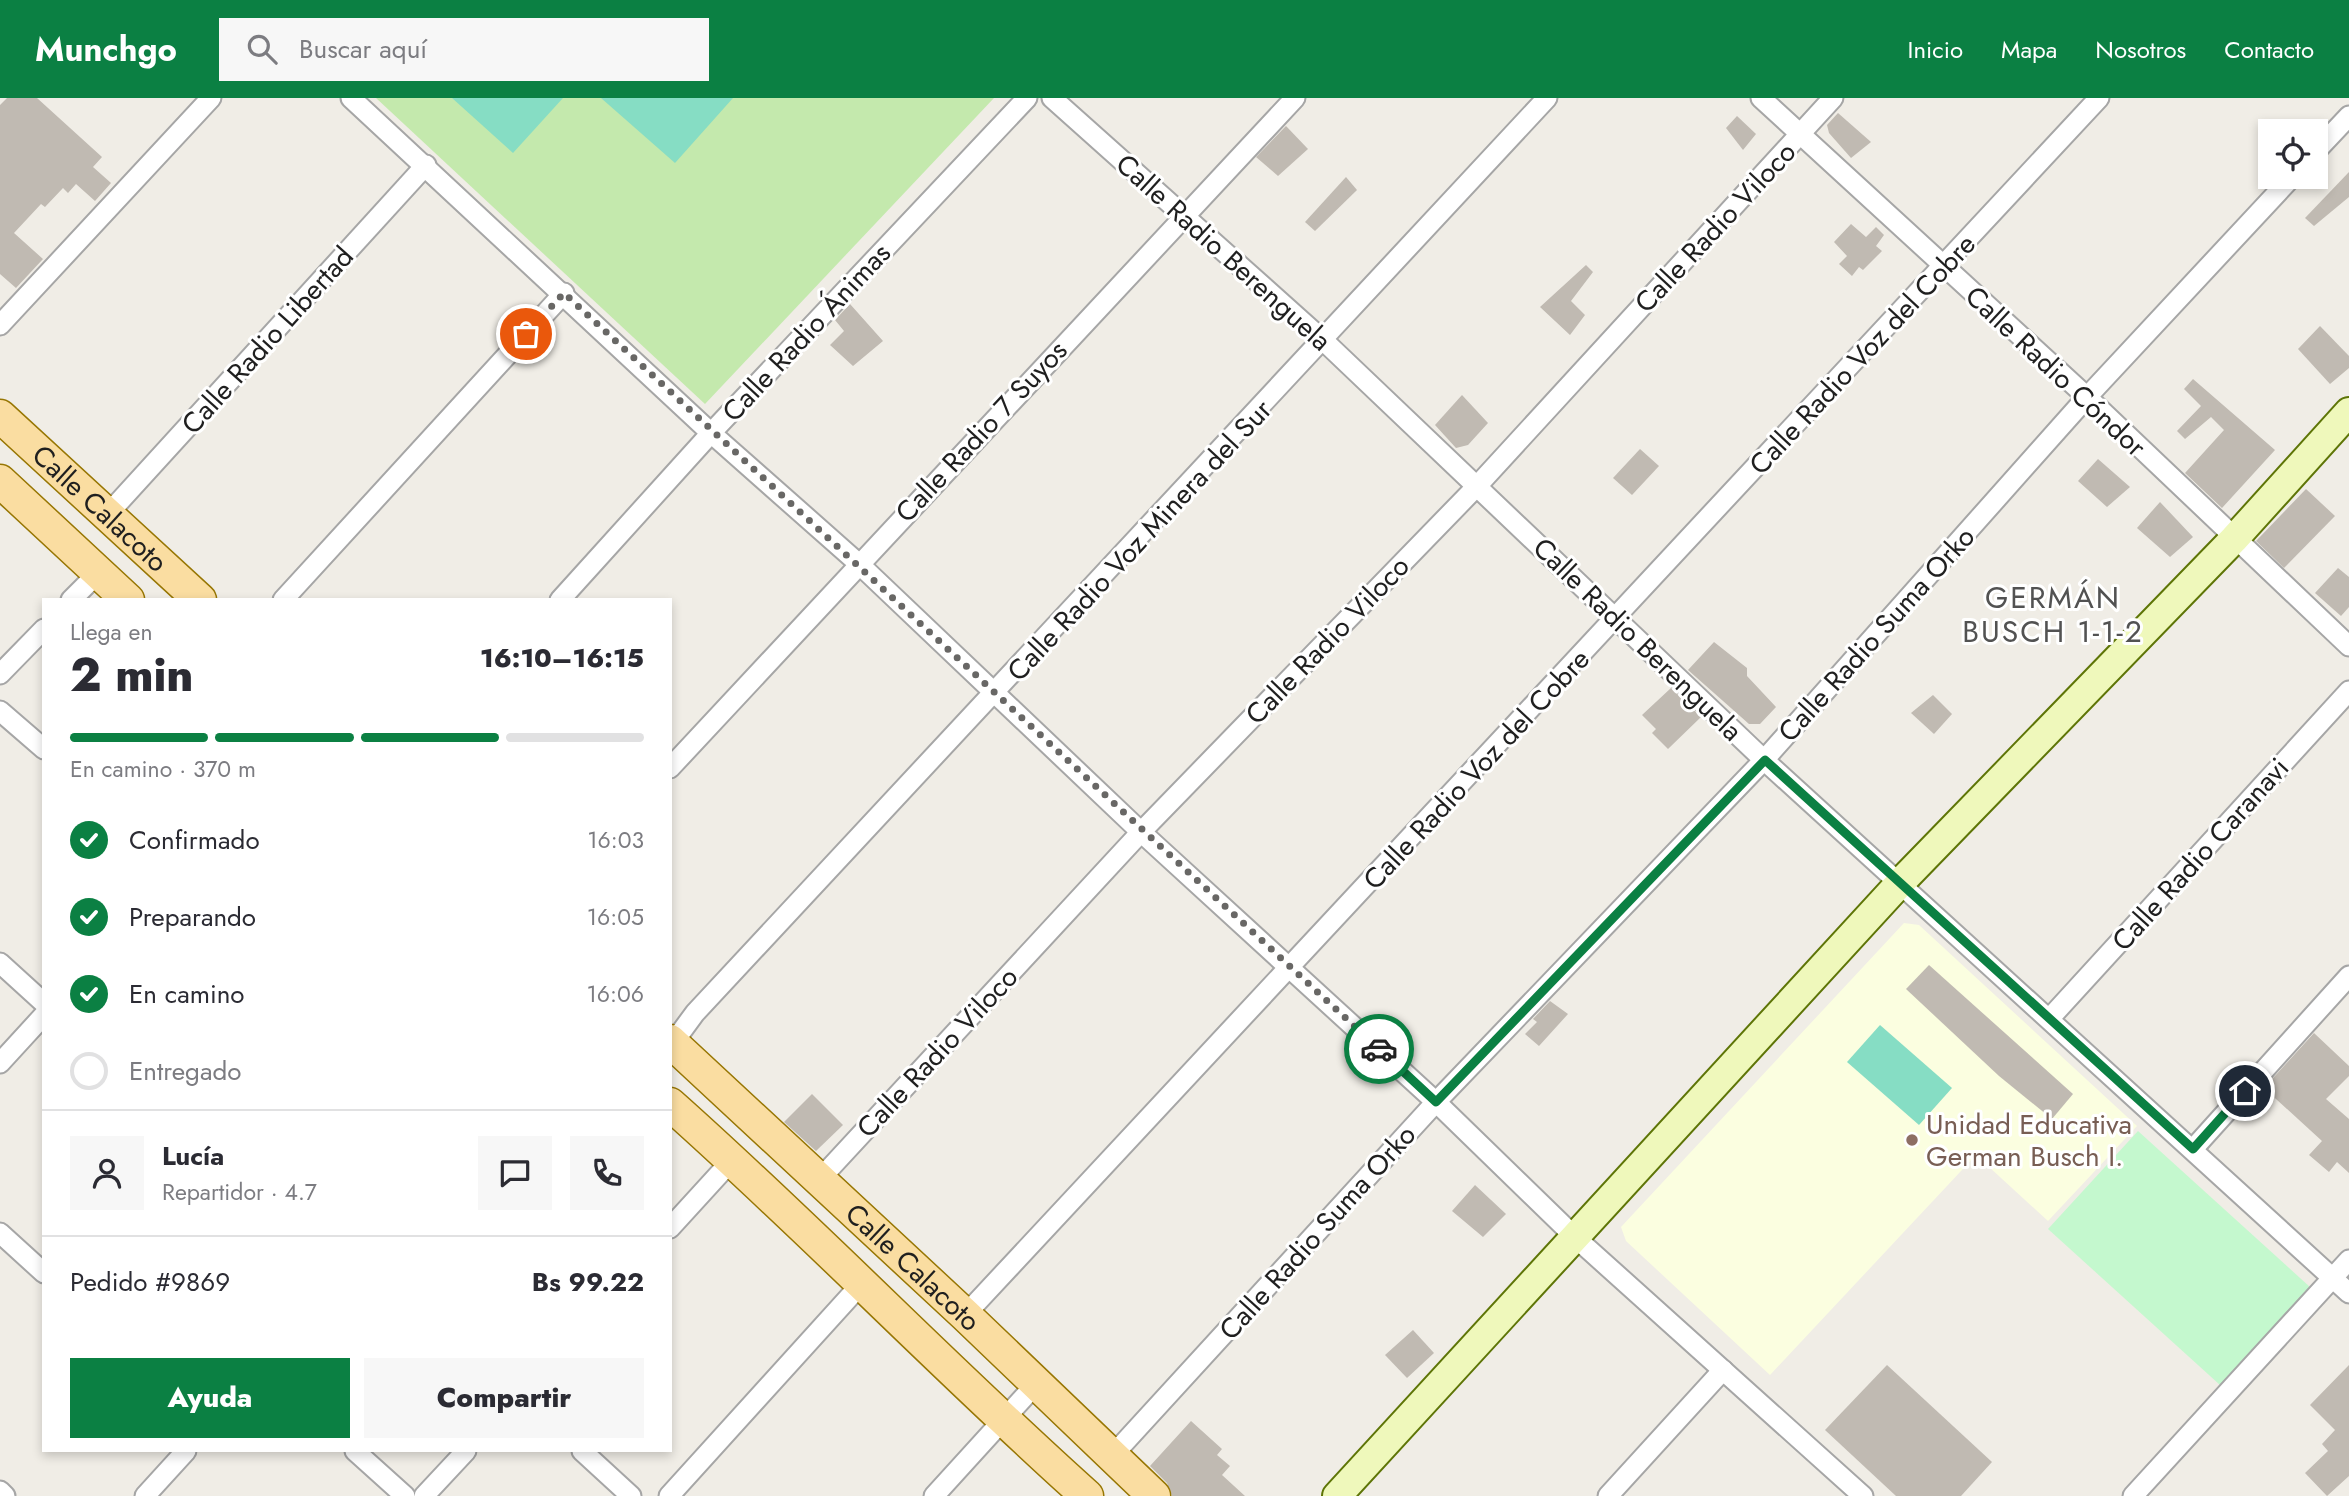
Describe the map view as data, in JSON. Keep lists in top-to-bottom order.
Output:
{
  "streets": {
    "main road": ["Calle Calacoto"],
    "street": [
      "Calle Radio Viloco",
      "Calle Radio Berenguela",
      "Calle Radio Ánimas",
      "Calle Radio Libertad",
      "Calle Radio Voz del Cobre",
      "Calle Radio Cóndor",
      "Calle Radio 7 Suyos",
      "Calle Radio Voz Minera del Sur",
      "Calle Radio Suma Orko",
      "Calle Radio Caranavi"
    ]
  },
  "crossings": [
    ["Calle Radio Viloco", "Calle Radio Berenguela"],
    ["Calle Radio Viloco", "Calle Radio Cóndor"],
    ["Calle Radio Viloco", "Calle Calacoto"],
    ["Calle Radio Berenguela", "Calle Radio Voz del Cobre"],
    ["Calle Radio Berenguela", "Calle Radio 7 Suyos"],
    ["Calle Radio Berenguela", "Calle Radio Voz Minera del Sur"],
    ["Calle Radio Berenguela", "Calle Radio Suma Orko"],
    ["Calle Radio Berenguela", "Calle Radio Caranavi"],
    ["Calle Radio Libertad", "Calle Calacoto"],
    ["Calle Radio Voz del Cobre", "Calle Radio Cóndor"],
    ["Calle Radio Voz del Cobre", "Calle Calacoto"],
    ["Calle Radio Cóndor", "Calle Radio Suma Orko"],
    ["Calle Calacoto", "Calle Radio Suma Orko"]
  ],
  "districts": ["GERMÁN BUSCH 1-1-2"],
  "places": ["Unidad Educativa German Busch I."],
  "page": {
    "header": "Munchgo",
    "search": "Buscar aquí",
    "nav": [
      "Inicio",
      "Mapa",
      "Nosotros",
      "Contacto"
    ],
    "heading": ["2 min", "Llega en", "16:10–16:15"],
    "panel": [
      "Lucía",
      "Repartidor · 4.7",
      "Pedido #9869",
      "Bs 99.22"
    ],
    "bar": "En camino · 370 m",
    "list": [
      ["Confirmado", "16:03"],
      ["Preparando", "16:05"],
      ["En camino", "16:06"],
      "Entregado"
    ],
    "buttons": ["Ayuda", "Compartir"]
  }
}
